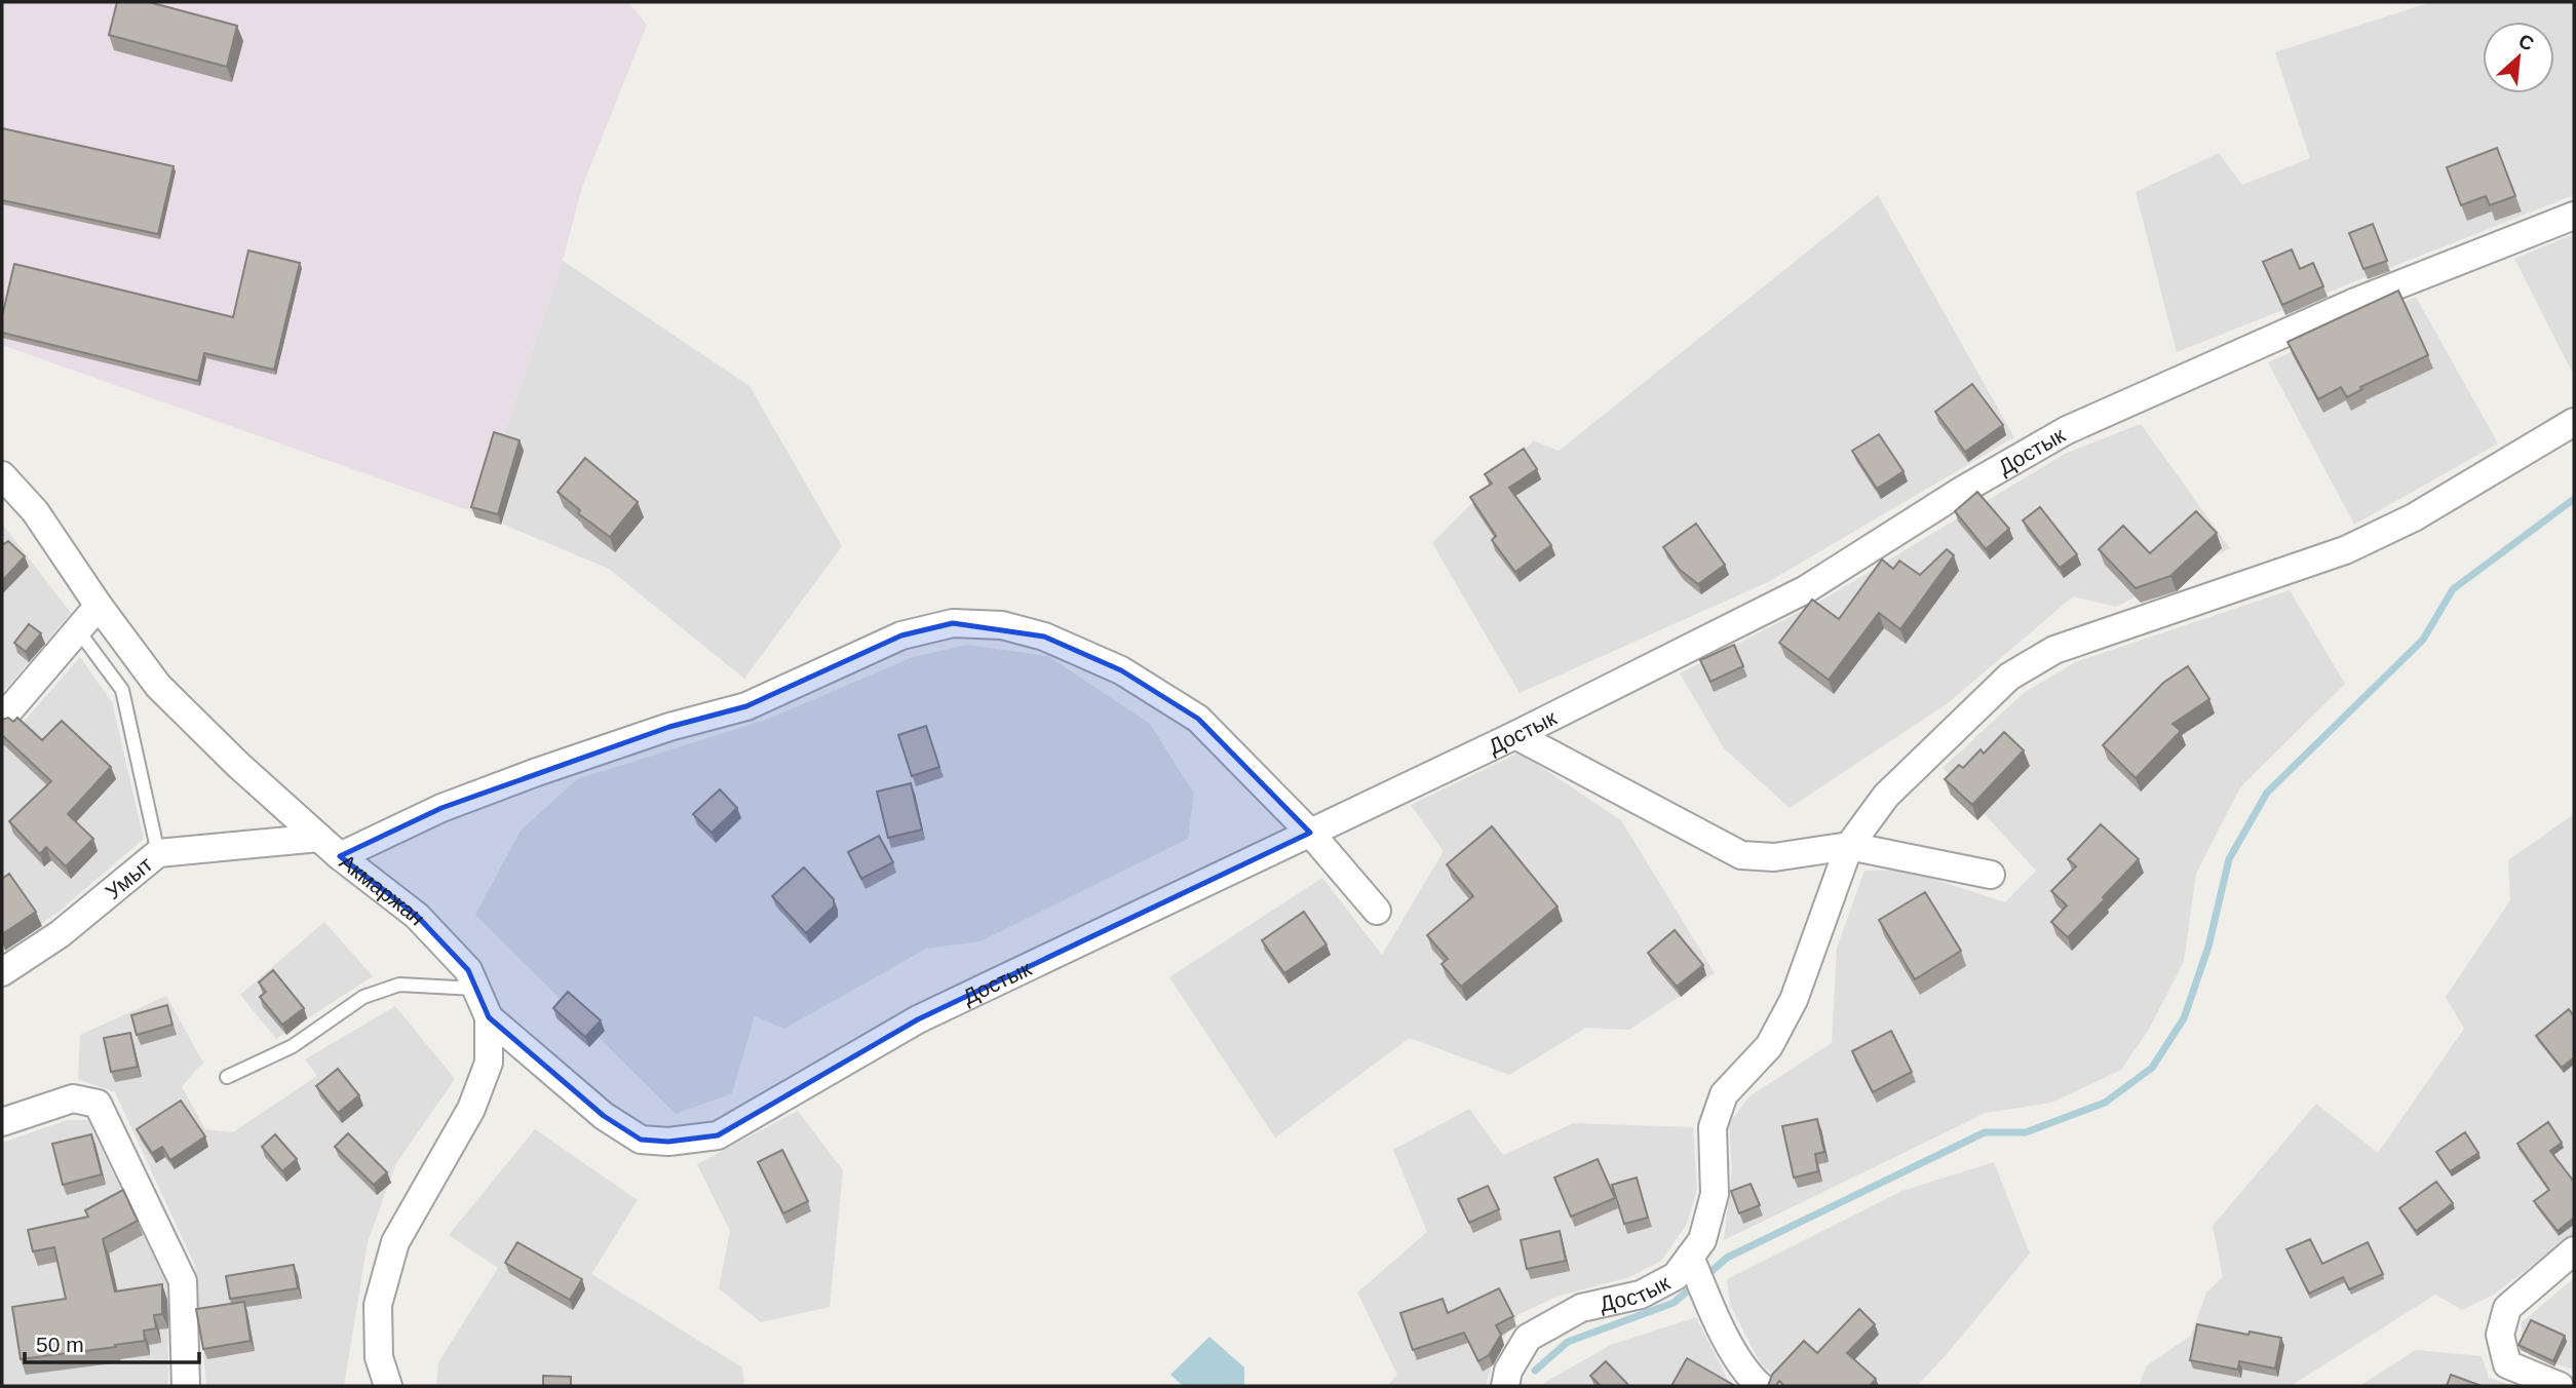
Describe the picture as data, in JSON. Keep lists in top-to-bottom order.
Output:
{
  "streets": {
    "street": ["Достык", "Умыт", "Акмаржан"]
  },
  "crossings": [
    ["Достык", "Умыт"],
    ["Достык", "Акмаржан"],
    ["Умыт", "Акмаржан"]
  ],
  "scale_bar": "50 m",
  "north": "top right"
}
